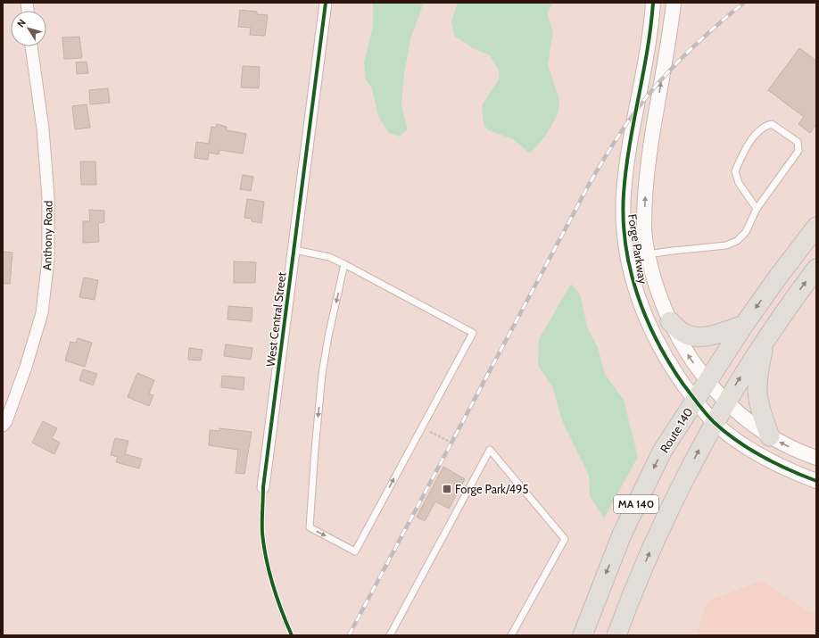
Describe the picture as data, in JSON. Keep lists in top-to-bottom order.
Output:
{
  "streets": {
    "main road": ["Route 140", "MA 140"],
    "street": ["Anthony Road", "Forge Parkway", "West Central Street"]
  },
  "crossings": [
    ["Forge Parkway", "Route 140"],
    ["Forge Parkway", "MA 140"]
  ],
  "places": {
    "transit": ["Forge Park/495"]
  },
  "north": "top left"
}
